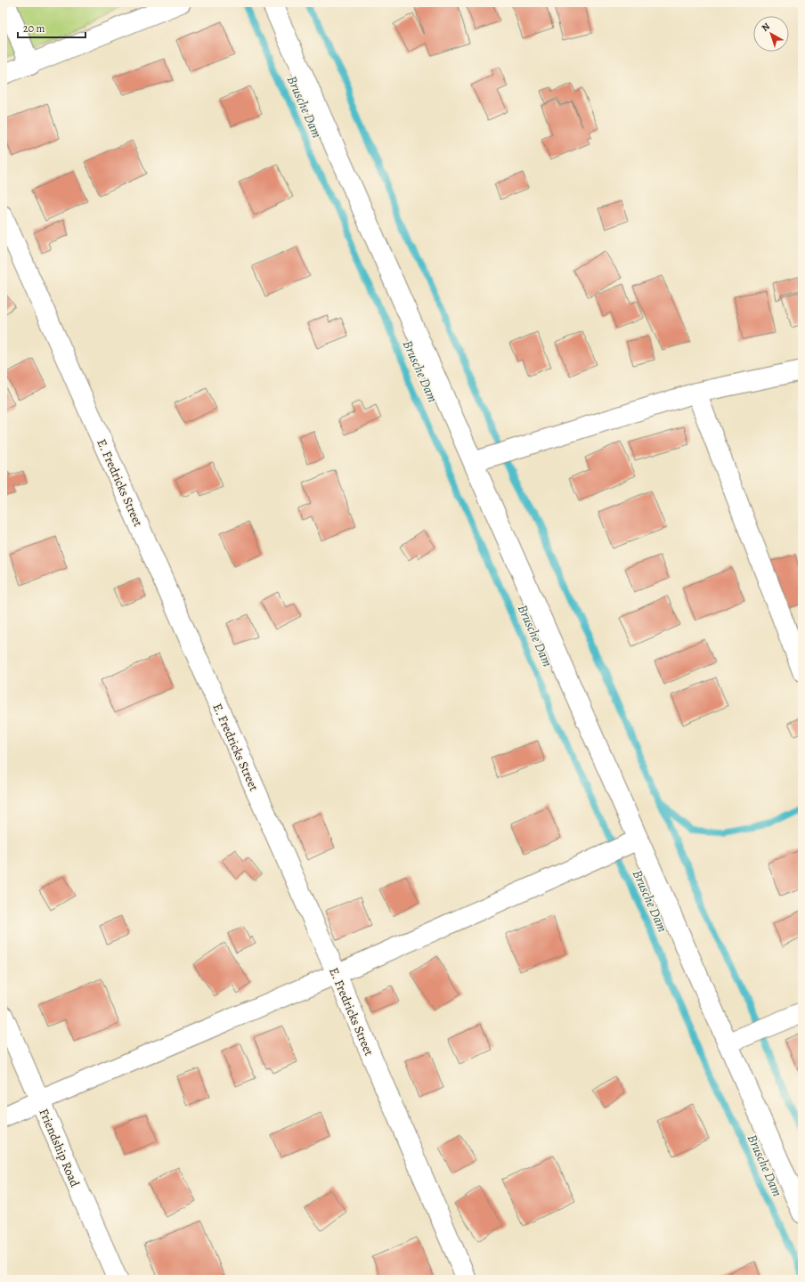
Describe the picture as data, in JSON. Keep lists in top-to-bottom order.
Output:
{
  "streets": {
    "street": ["E. Fredricks Street", "Friendship Road"]
  },
  "water": ["Brusche Dam"],
  "scale_bar": "20 m",
  "north": "top left"
}
